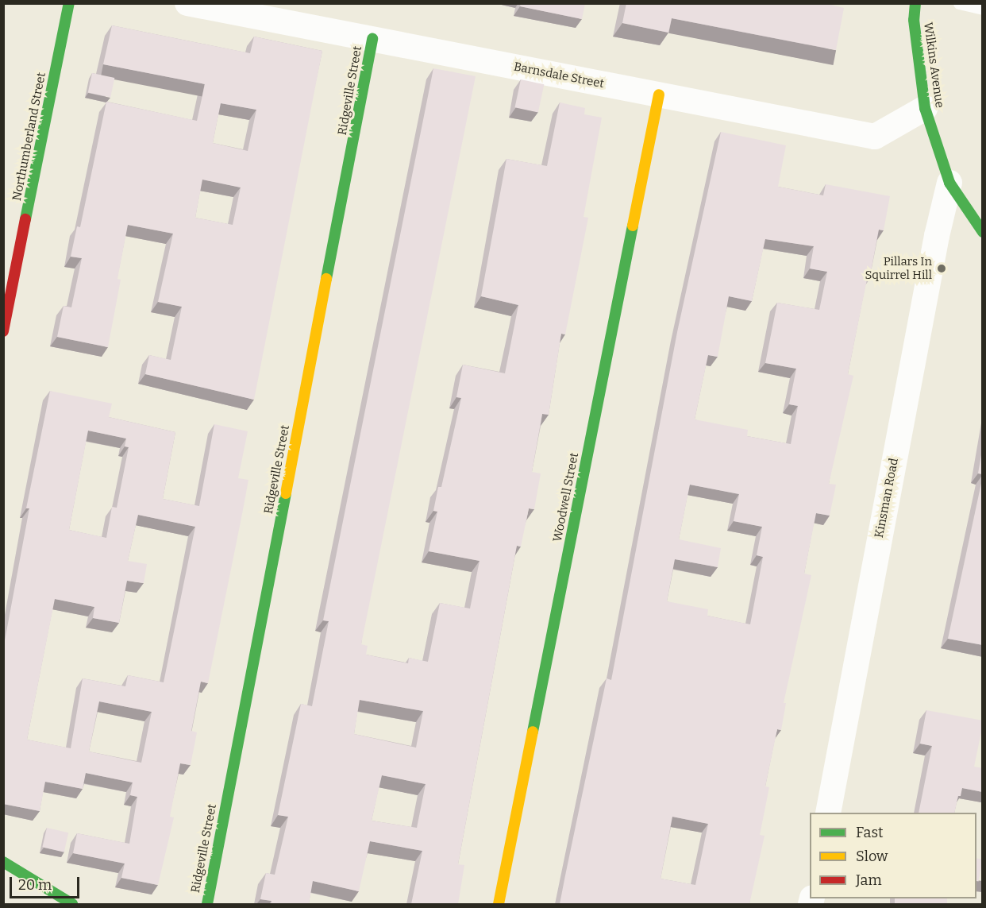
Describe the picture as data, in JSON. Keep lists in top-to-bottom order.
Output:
{
  "streets": {
    "street": [
      "Wilkins Avenue",
      "Barnsdale Street",
      "Ridgeville Street",
      "Northumberland Street",
      "Woodwell Street",
      "Kinsman Road"
    ]
  },
  "crossings": [
    ["Wilkins Avenue", "Barnsdale Street"],
    ["Wilkins Avenue", "Kinsman Road"],
    ["Barnsdale Street", "Ridgeville Street"],
    ["Barnsdale Street", "Woodwell Street"]
  ],
  "places": ["Pillars In Squirrel Hill"],
  "legend": ["Fast", "Slow", "Jam"],
  "scale_bar": "20 m"
}
